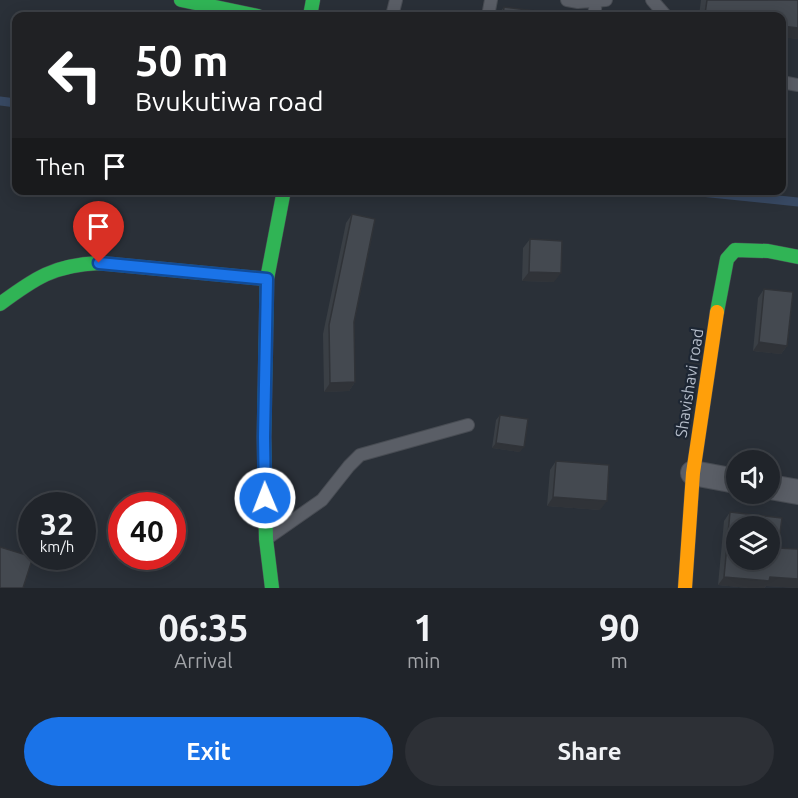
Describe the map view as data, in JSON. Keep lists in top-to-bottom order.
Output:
{
  "streets": {
    "street": ["Shavishavi road"]
  },
  "page": {
    "turn": ["50 m", "Bvukutiwa road"],
    "then": "Then",
    "speed": "32 km/h",
    "limit": "40",
    "eta": [
      "06:35",
      "Arrival",
      "1",
      "min",
      "90",
      "m"
    ],
    "buttons": ["Exit", "Share"]
  }
}
